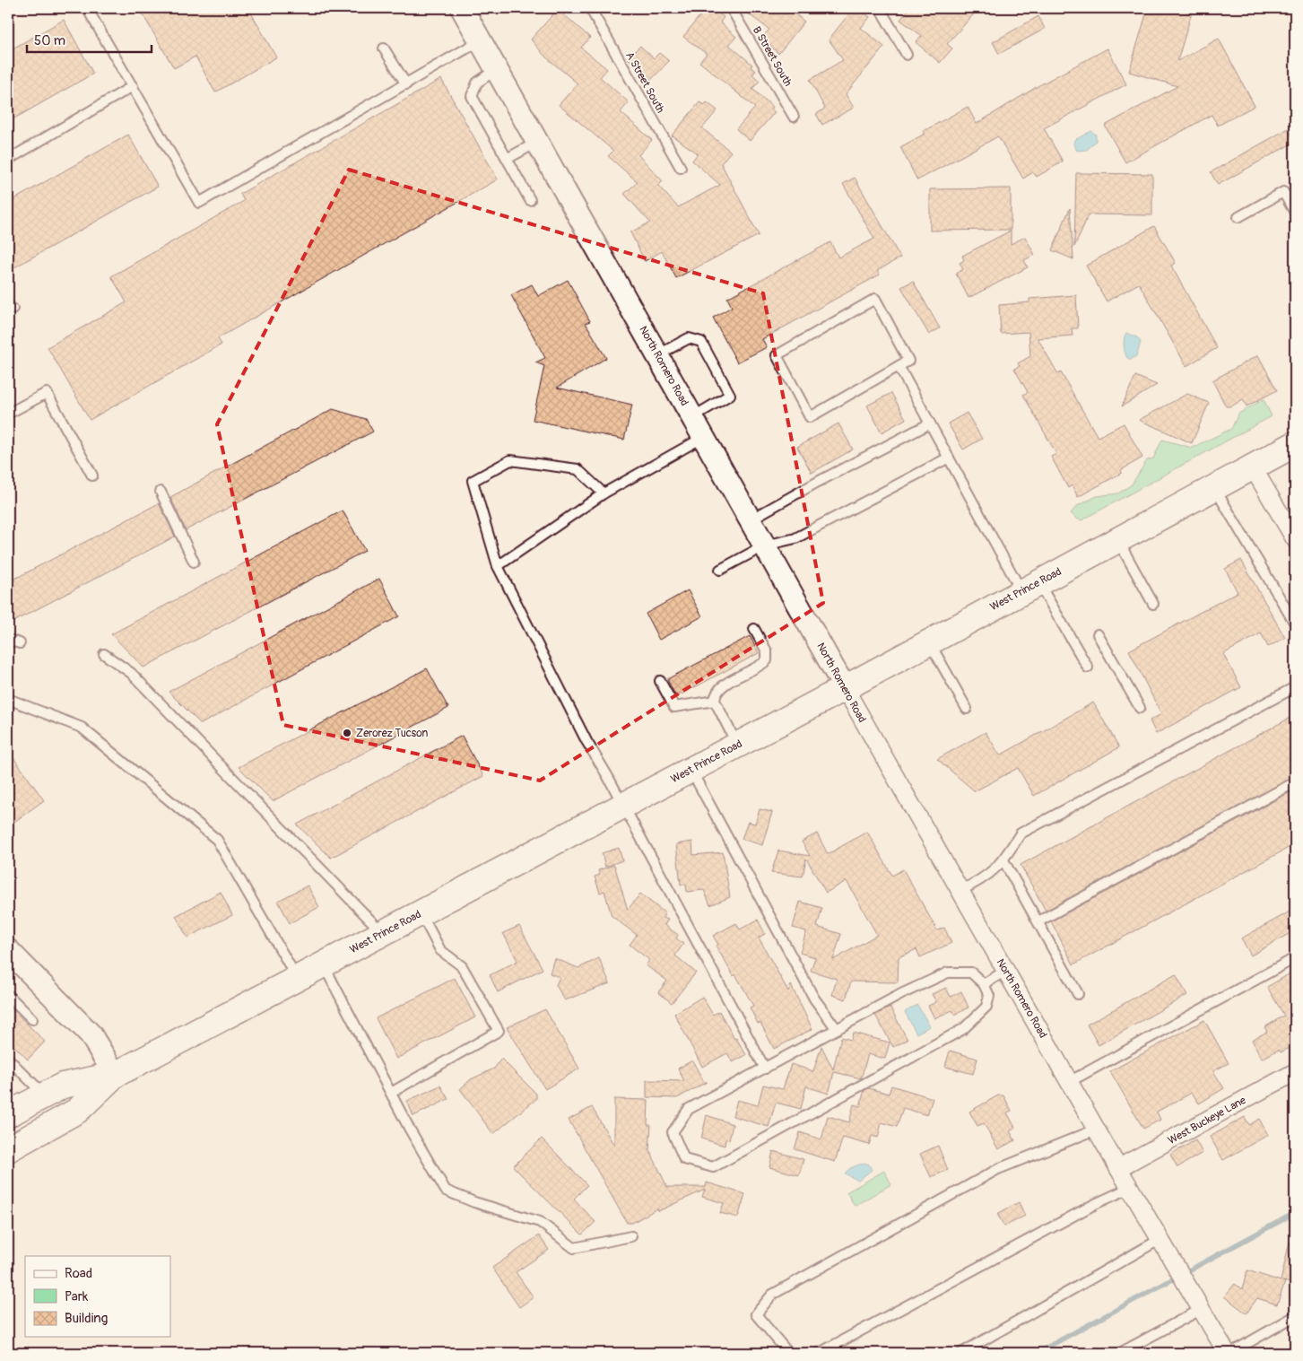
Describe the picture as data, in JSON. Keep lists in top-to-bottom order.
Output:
{
  "streets": {
    "main road": ["West Prince Road"],
    "street": ["North Romero Road", "West Buckeye Lane"],
    "lane": ["B Street South", "A Street South"]
  },
  "crossings": [
    ["North Romero Road", "West Prince Road"],
    ["North Romero Road", "West Buckeye Lane"]
  ],
  "places": ["Zerorez Tucson"],
  "legend": ["Road", "Park", "Building"],
  "scale_bar": "50 m"
}
